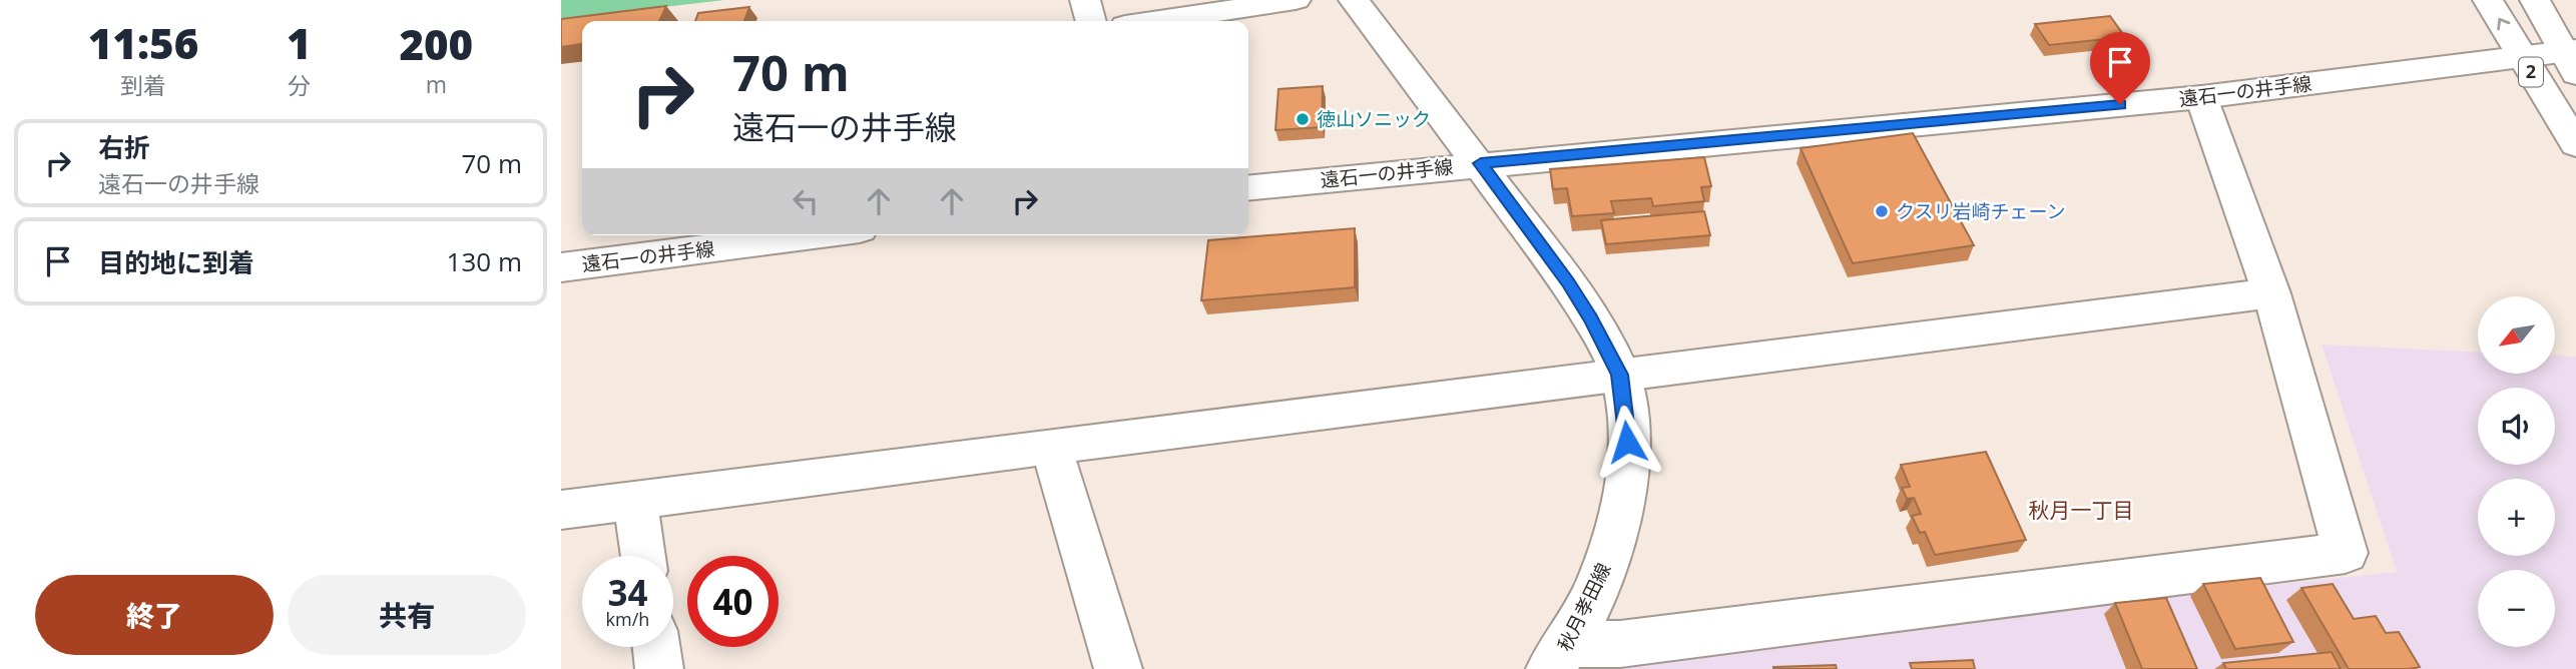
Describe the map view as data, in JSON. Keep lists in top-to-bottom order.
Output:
{
  "streets": {
    "main road": ["2", "遠石一の井手線", "秋月孝田線"]
  },
  "crossings": [
    ["2", "遠石一の井手線"],
    ["遠石一の井手線", "秋月孝田線"]
  ],
  "districts": ["秋月一丁目"],
  "places": ["徳山ソニック", "クスリ岩崎チェーン"],
  "north": "bottom left",
  "page": {
    "eta": [
      "11:56",
      "到着",
      "1",
      "分",
      "200",
      "m"
    ],
    "turn": ["70 m", "遠石一の井手線"],
    "list": [
      {
        "name": "右折",
        "note": "遠石一の井手線",
        "value": "70 m"
      },
      {
        "name": "目的地に到着",
        "value": "130 m"
      }
    ],
    "map_buttons": ["+", "−"],
    "speed": "34 km/h",
    "limit": "40",
    "buttons": ["終了", "共有"]
  }
}
